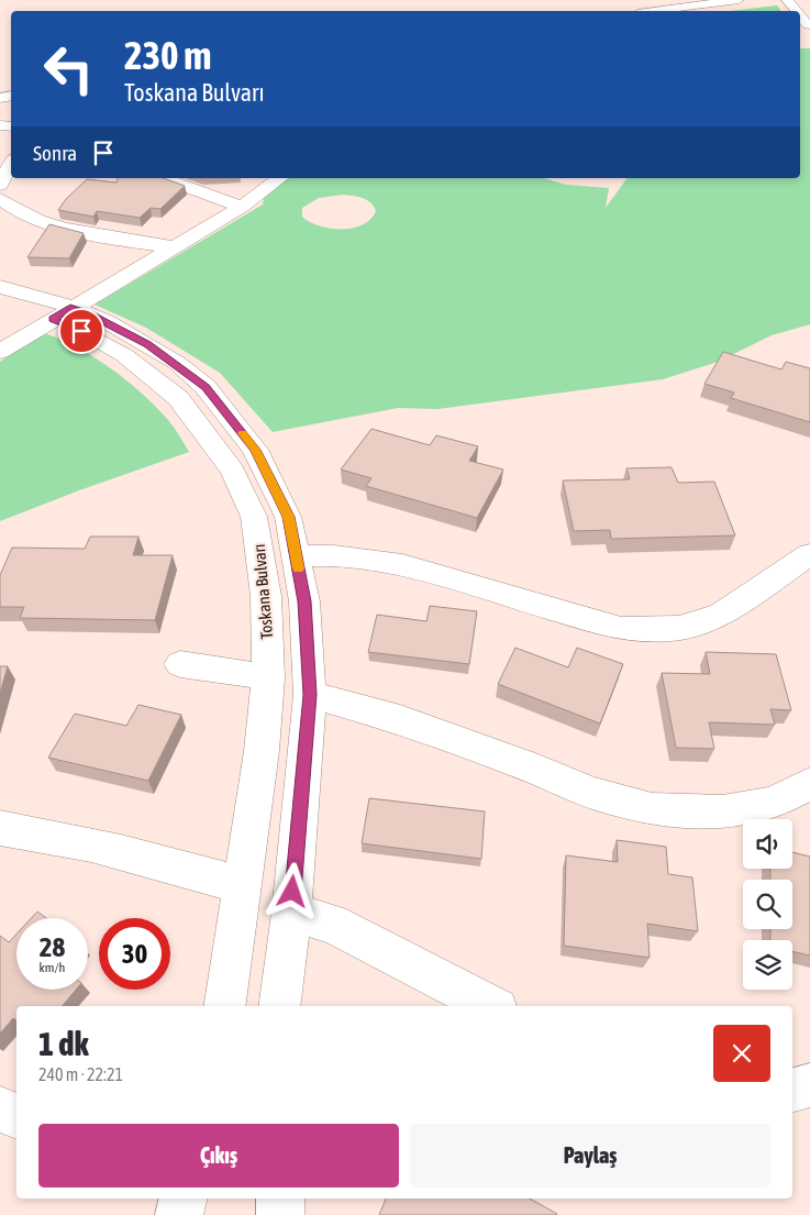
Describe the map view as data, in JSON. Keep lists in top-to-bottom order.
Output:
{
  "streets": {
    "street": ["Toskana Bulvarı"]
  },
  "page": {
    "turn": ["230 m", "Toskana Bulvarı"],
    "then": "Sonra",
    "speed": "28 km/h",
    "limit": "30",
    "heading": ["1 dk", "240 m · 22:21"],
    "buttons": ["Çıkış", "Paylaş"]
  }
}
